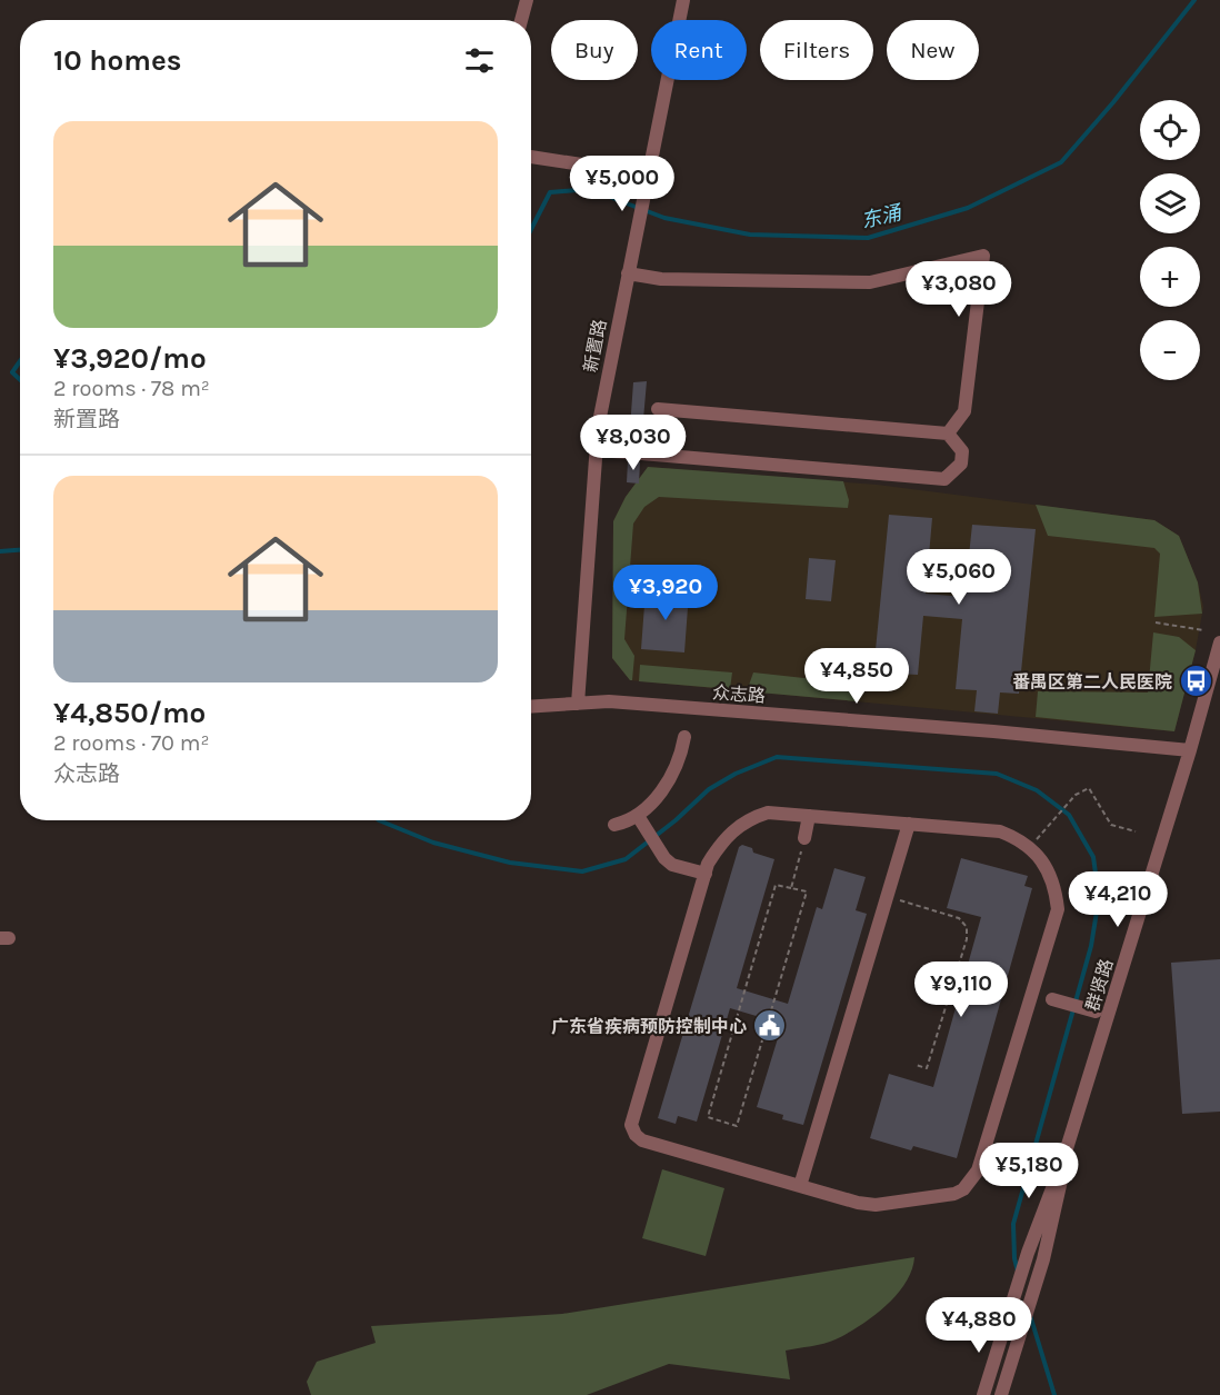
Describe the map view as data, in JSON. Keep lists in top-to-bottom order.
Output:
{
  "streets": {
    "street": ["新置路", "众志路", "群贤路"]
  },
  "crossings": [
    ["新置路", "众志路"],
    ["众志路", "群贤路"]
  ],
  "water": ["东涌"],
  "places": {
    "bus stop": ["番禺区第二人民医院"],
    "public building": ["广东省疾病预防控制中心"]
  },
  "page": {
    "chip": [
      "Buy",
      "Rent",
      "Filters",
      "New"
    ],
    "heading": "10 homes",
    "map_buttons": ["+", "−"],
    "list": [
      {
        "name": "¥3,920/mo",
        "note": "2 rooms · 78 m² · 新置路"
      },
      {
        "name": "¥4,850/mo",
        "note": "2 rooms · 70 m² · 众志路"
      }
    ],
    "price": [
      "¥5,000",
      "¥3,080",
      "¥8,030",
      "¥5,060",
      "¥3,920",
      "¥4,850",
      "¥4,210",
      "¥9,110",
      "¥5,180",
      "¥4,880"
    ]
  }
}
